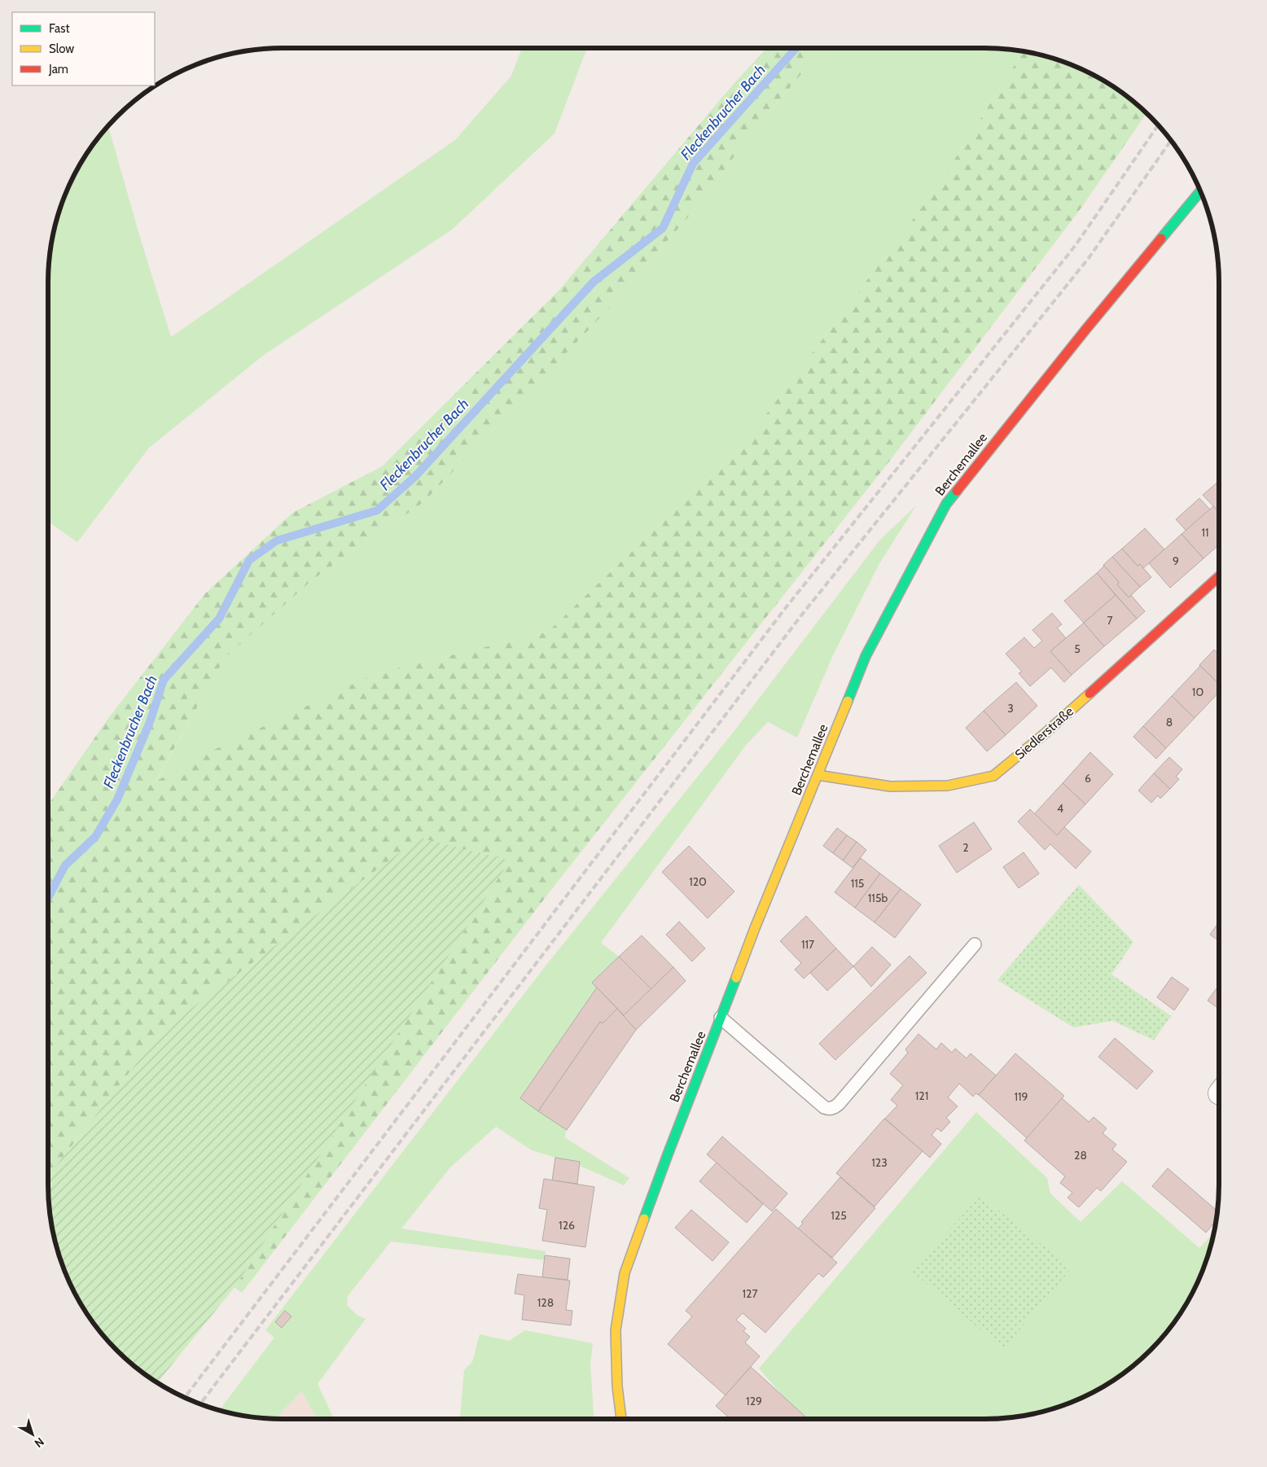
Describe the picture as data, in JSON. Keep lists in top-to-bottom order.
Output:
{
  "streets": {
    "street": ["Berchemallee", "Siedlerstraße"]
  },
  "crossings": [
    ["Berchemallee", "Siedlerstraße"]
  ],
  "water": ["Fleckenbrucher Bach"],
  "house_numbers": [
    "11",
    "9",
    "7",
    "5",
    "10",
    "3",
    "8",
    "6",
    "4",
    "2",
    "120",
    "115",
    "115b",
    "117",
    "121",
    "119",
    "28",
    "123",
    "125",
    "126",
    "127",
    "128",
    "129"
  ],
  "legend": ["Fast", "Slow", "Jam"],
  "north": "bottom right"
}
